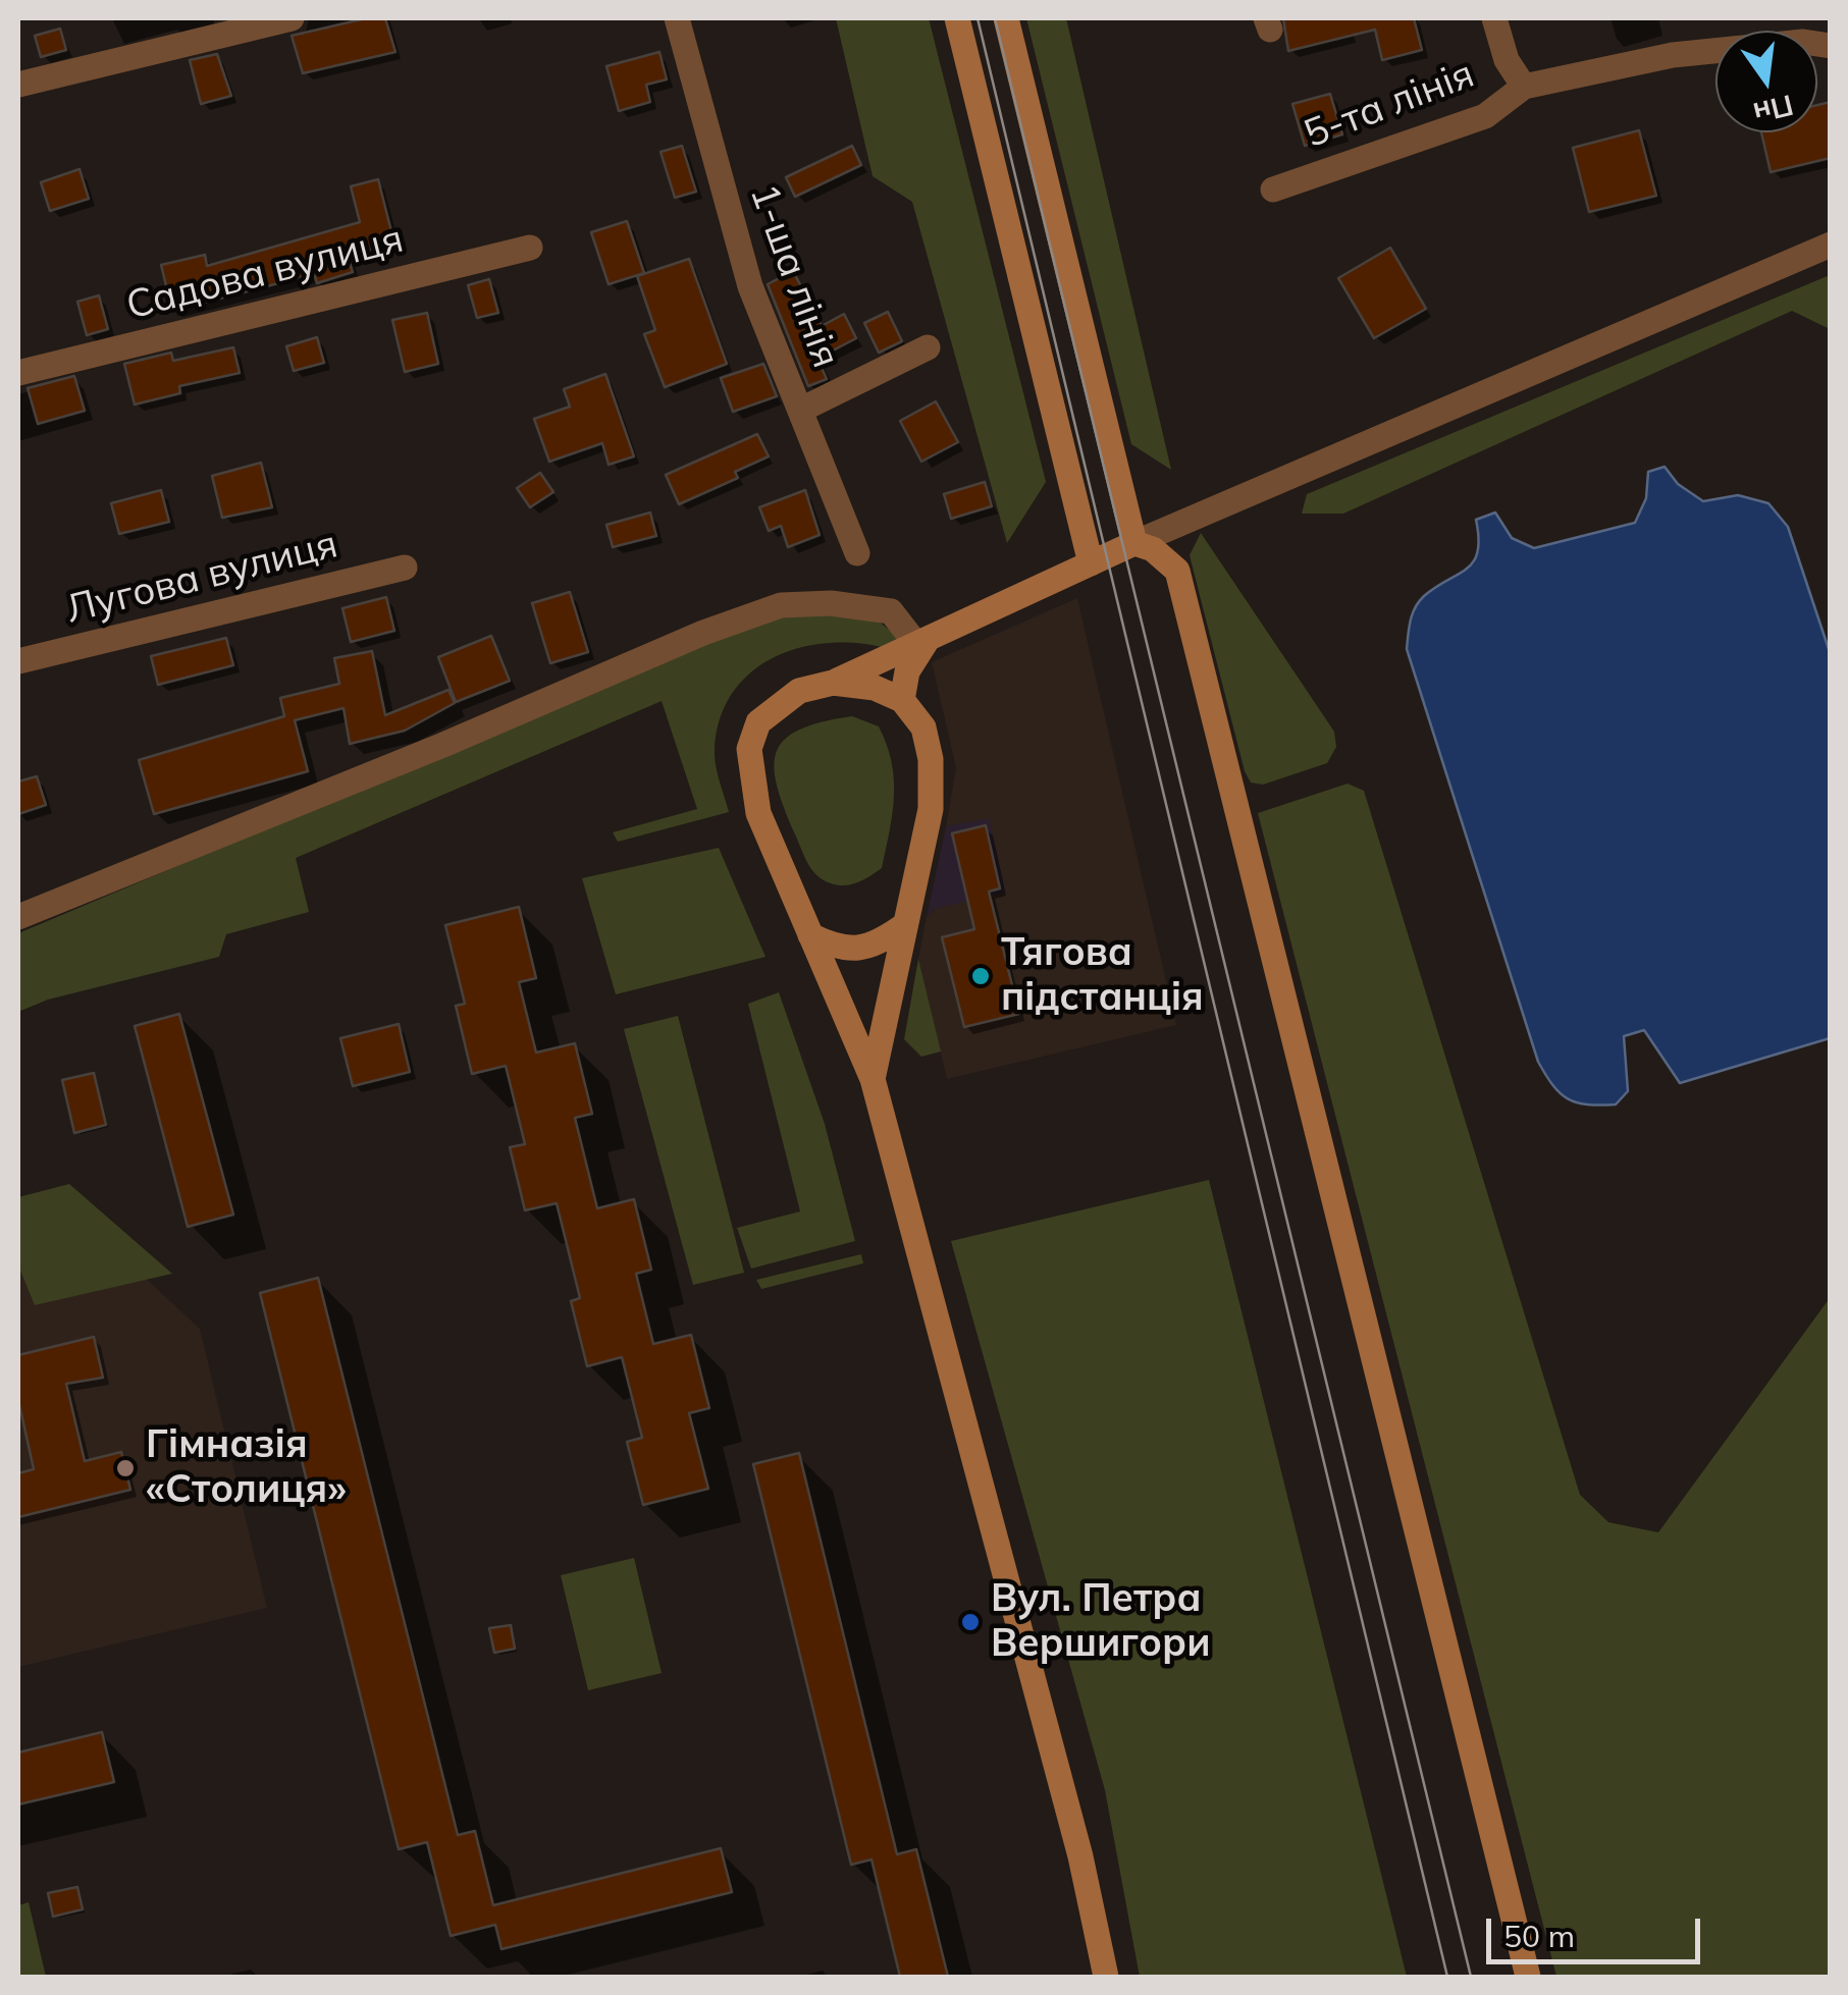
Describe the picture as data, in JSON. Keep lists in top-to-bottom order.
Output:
{
  "streets": {
    "street": [
      "5-та лінія",
      "Садова вулиця",
      "1-ша лінія",
      "Лугова вулиця"
    ]
  },
  "places": ["Тягова пiдстанцiя", "Гімназія «Столиця»", "Вул. Петра Вершигори"],
  "scale_bar": "50 m",
  "north": "bottom"
}
